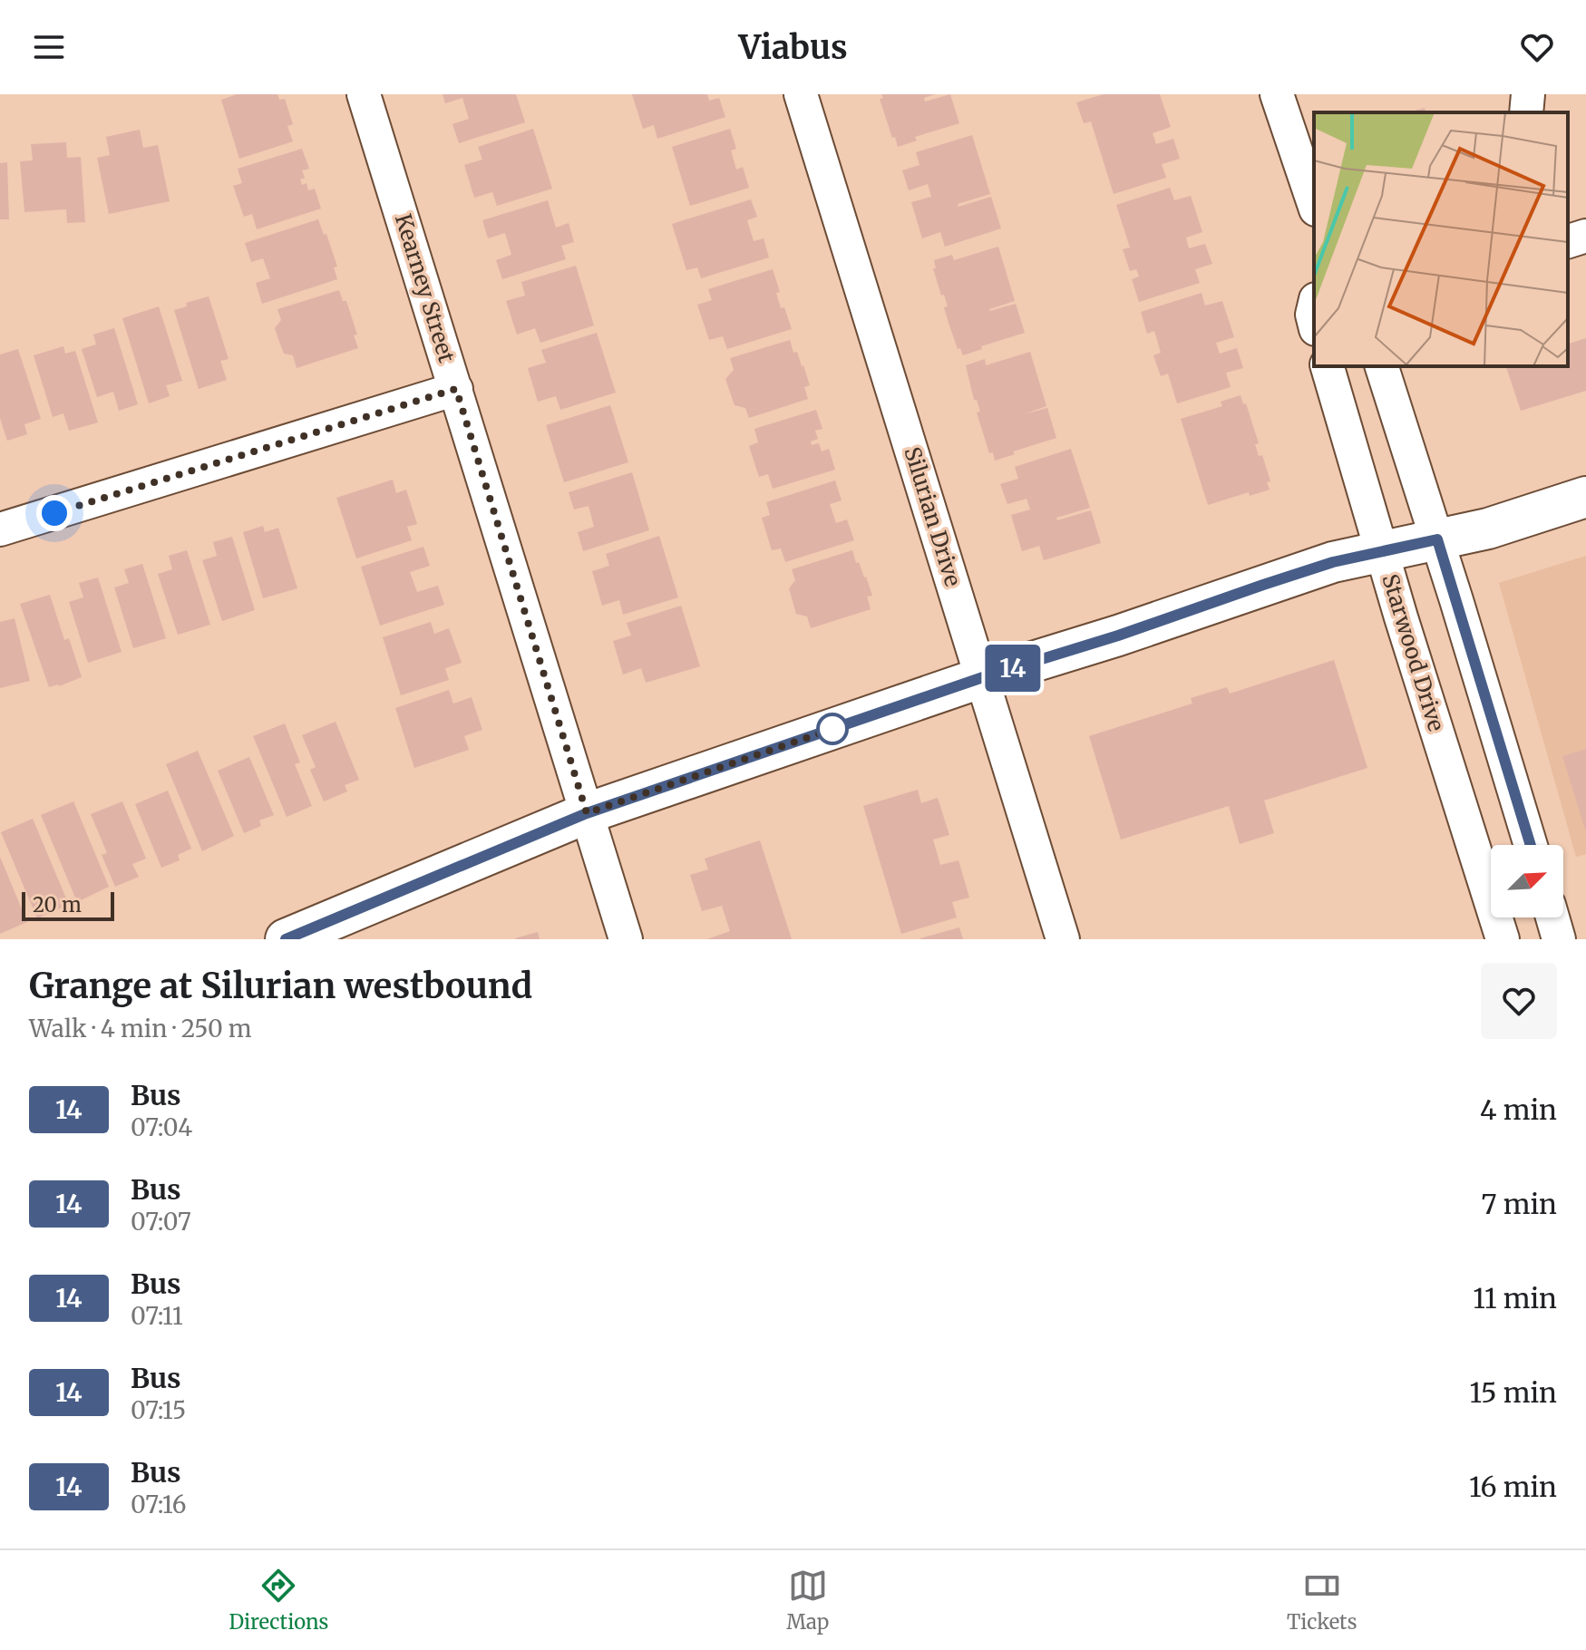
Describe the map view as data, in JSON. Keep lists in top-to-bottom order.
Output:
{
  "streets": {
    "street": ["Kearney Street", "Silurian Drive", "Starwood Drive"]
  },
  "lines": ["bus line 14"],
  "scale_bar": "20 m",
  "north": "top right",
  "page": {
    "header": "Viabus",
    "on_map": "14",
    "scale": "20 m",
    "heading": ["Grange at Silurian westbound", "Walk · 4 min · 250 m"],
    "list": [
      {
        "mark": "14",
        "name": "Bus",
        "note": "07:04",
        "value": "4 min"
      },
      {
        "mark": "14",
        "name": "Bus",
        "note": "07:07",
        "value": "7 min"
      },
      {
        "mark": "14",
        "name": "Bus",
        "note": "07:11",
        "value": "11 min"
      },
      {
        "mark": "14",
        "name": "Bus",
        "note": "07:15",
        "value": "15 min"
      },
      {
        "mark": "14",
        "name": "Bus",
        "note": "07:16",
        "value": "16 min"
      }
    ],
    "tabs": ["Directions", "Map", "Tickets"]
  }
}
